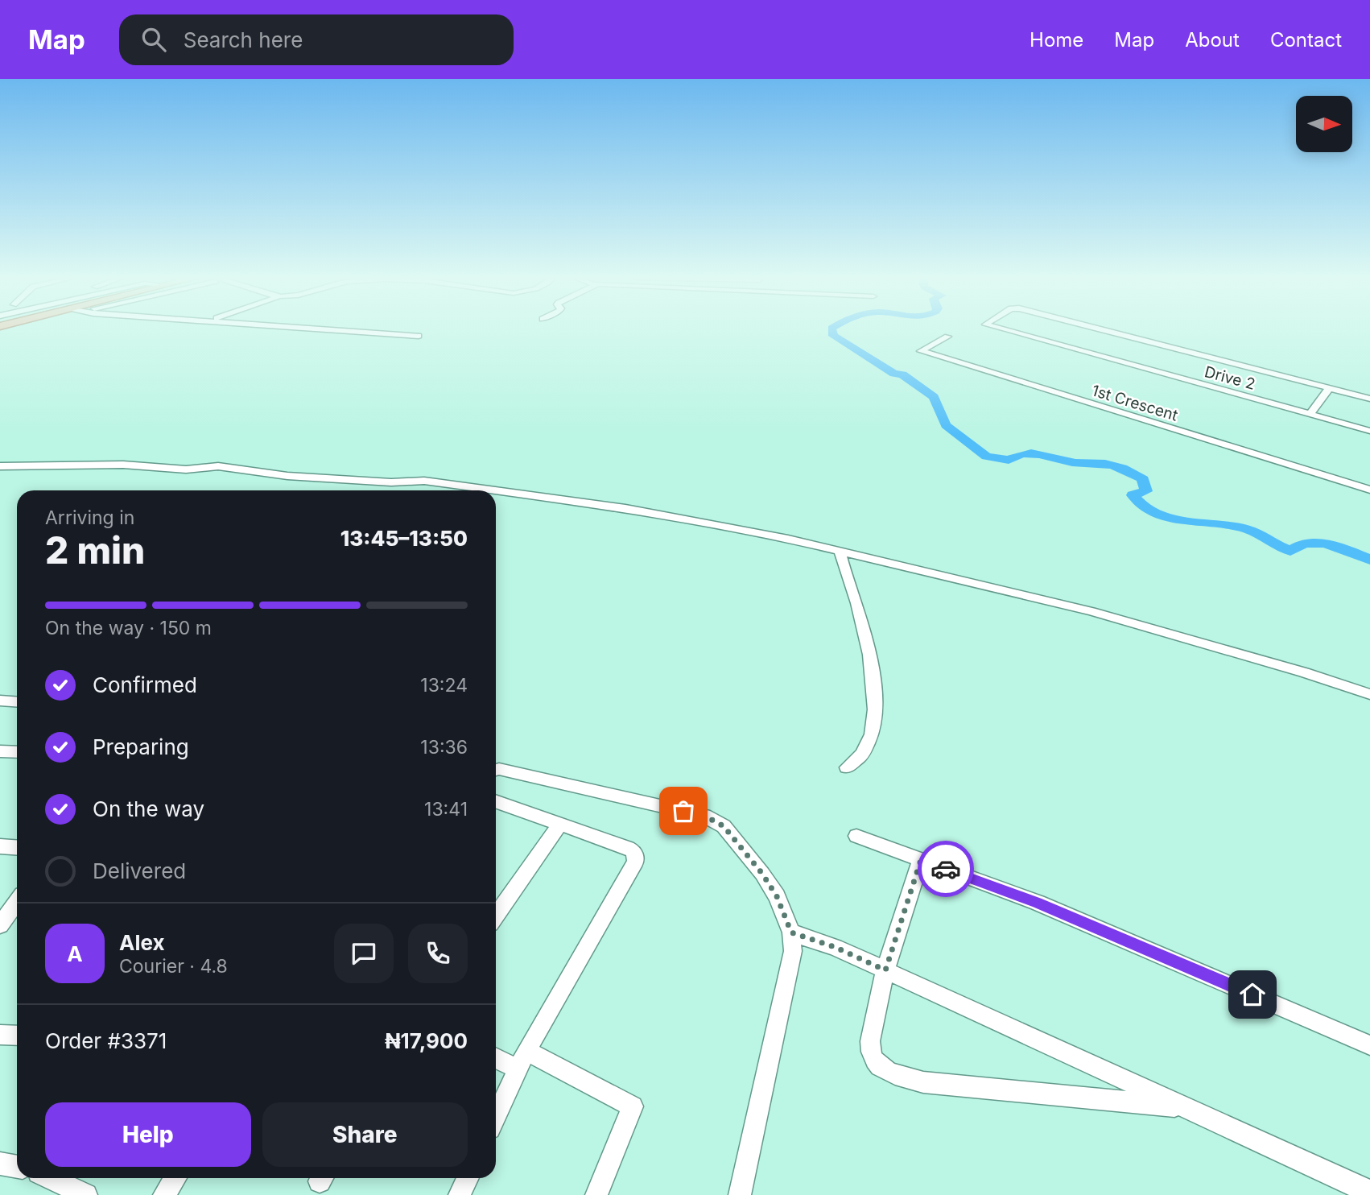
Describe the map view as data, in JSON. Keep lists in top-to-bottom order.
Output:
{
  "streets": {
    "street": ["Drive 2", "1st Crescent"]
  },
  "north": "right",
  "page": {
    "header": "Map",
    "search": "Search here",
    "nav": [
      "Home",
      "Map",
      "About",
      "Contact"
    ],
    "heading": ["2 min", "Arriving in", "13:45–13:50"],
    "panel": [
      "Alex",
      "Courier · 4.8",
      "Order #3371",
      "₦17,900"
    ],
    "bar": "On the way · 150 m",
    "list": [
      ["Confirmed", "13:24"],
      ["Preparing", "13:36"],
      ["On the way", "13:41"],
      "Delivered"
    ],
    "round": "A",
    "buttons": ["Help", "Share"]
  }
}
